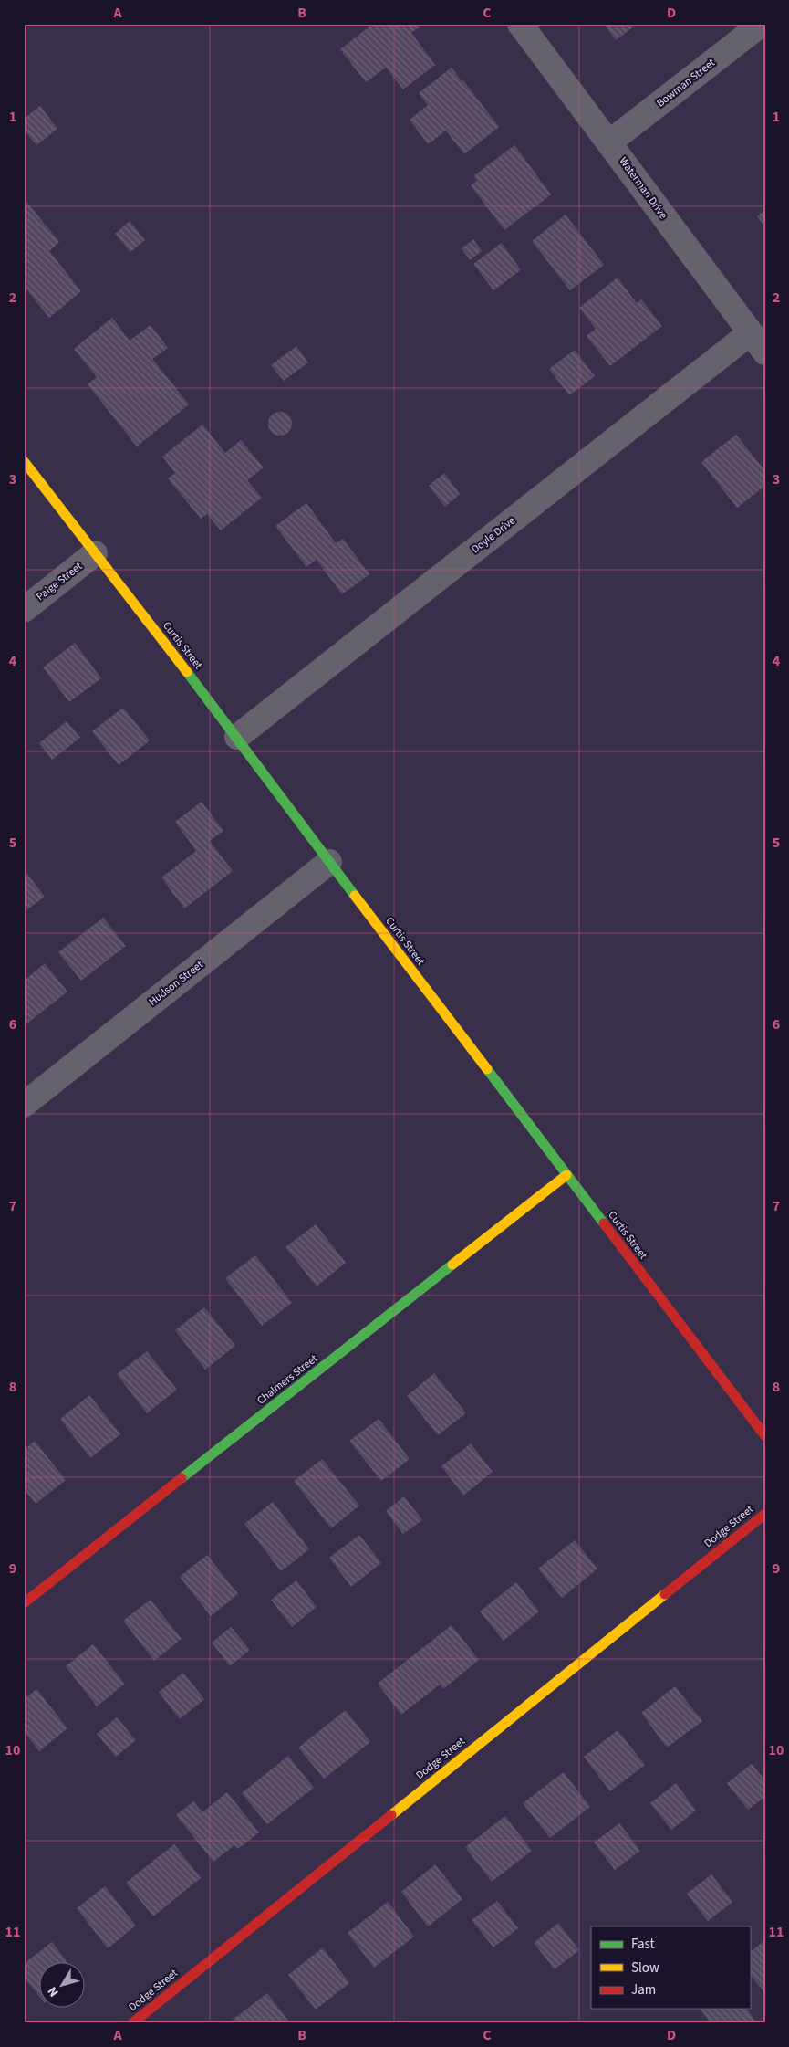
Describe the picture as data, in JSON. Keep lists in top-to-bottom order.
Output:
{
  "streets": {
    "street": [
      "Bowman Street",
      "Waterman Drive",
      "Doyle Drive",
      "Paige Street",
      "Curtis Street",
      "Hudson Street",
      "Chalmers Street",
      "Dodge Street"
    ]
  },
  "crossings": [
    ["Bowman Street", "Waterman Drive"],
    ["Waterman Drive", "Doyle Drive"],
    ["Doyle Drive", "Curtis Street"],
    ["Paige Street", "Curtis Street"],
    ["Curtis Street", "Hudson Street"],
    ["Curtis Street", "Chalmers Street"]
  ],
  "legend": ["Fast", "Slow", "Jam"],
  "north": "bottom left",
  "grid": {
    "columns": [
      "A",
      "B",
      "C",
      "D"
    ],
    "rows": [
      "1",
      "2",
      "3",
      "4",
      "5",
      "6",
      "7",
      "8",
      "9",
      "10",
      "11"
    ]
  }
}
